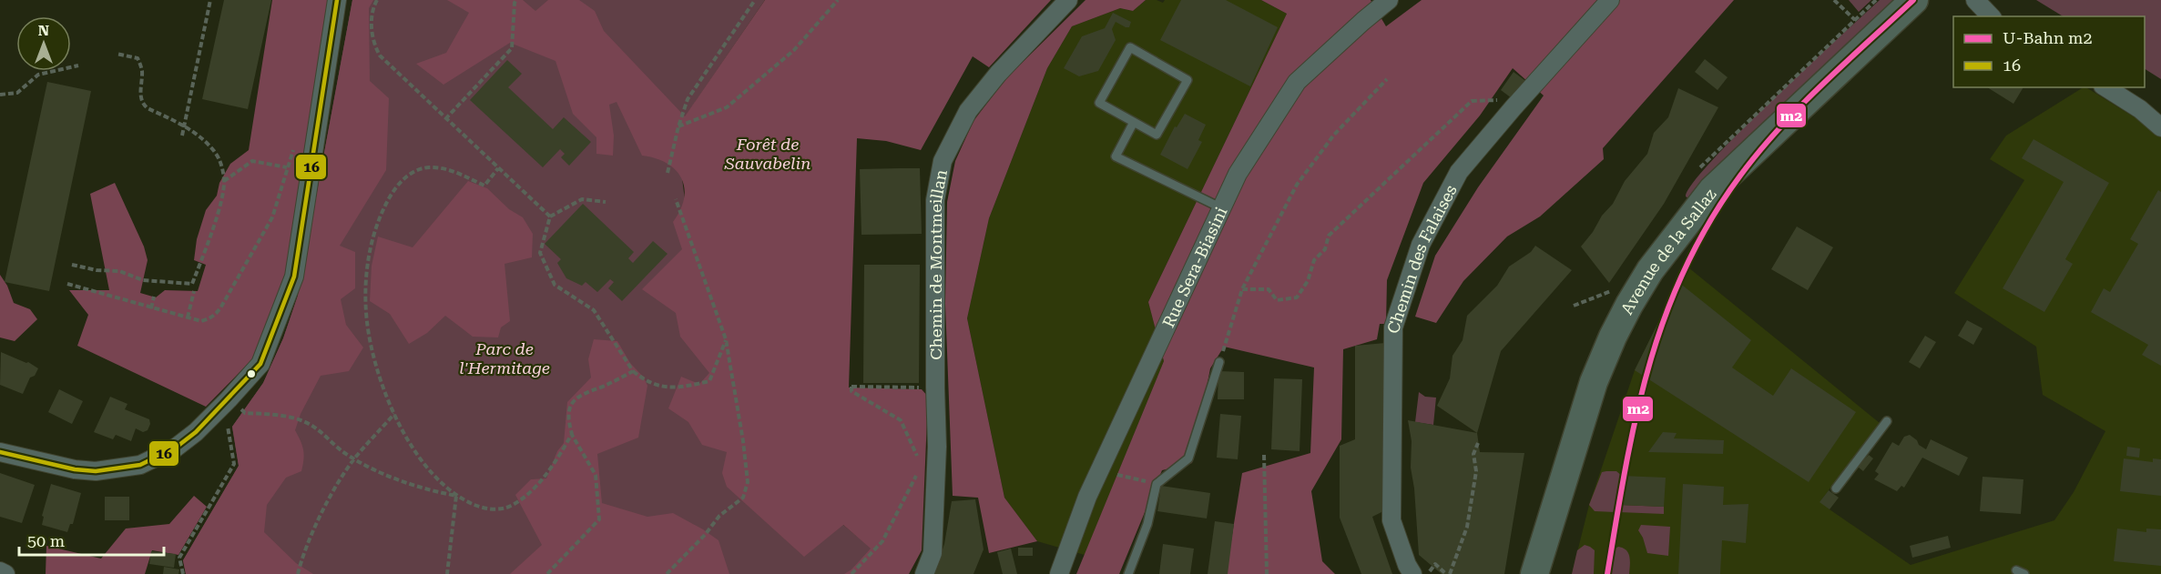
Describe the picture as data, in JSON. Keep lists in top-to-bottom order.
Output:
{
  "streets": {
    "main road": ["Avenue de la Sallaz"],
    "street": ["Chemin des Falaises", "Chemin de Montmeillan", "Rue Sera-Biasini"]
  },
  "parks": ["Forêt de Sauvabelin", "Parc de l'Hermitage"],
  "lines": ["metro line m2", "transit line 16"],
  "legend": ["U-Bahn m2", "16"],
  "scale_bar": "50 m",
  "north": "top"
}
